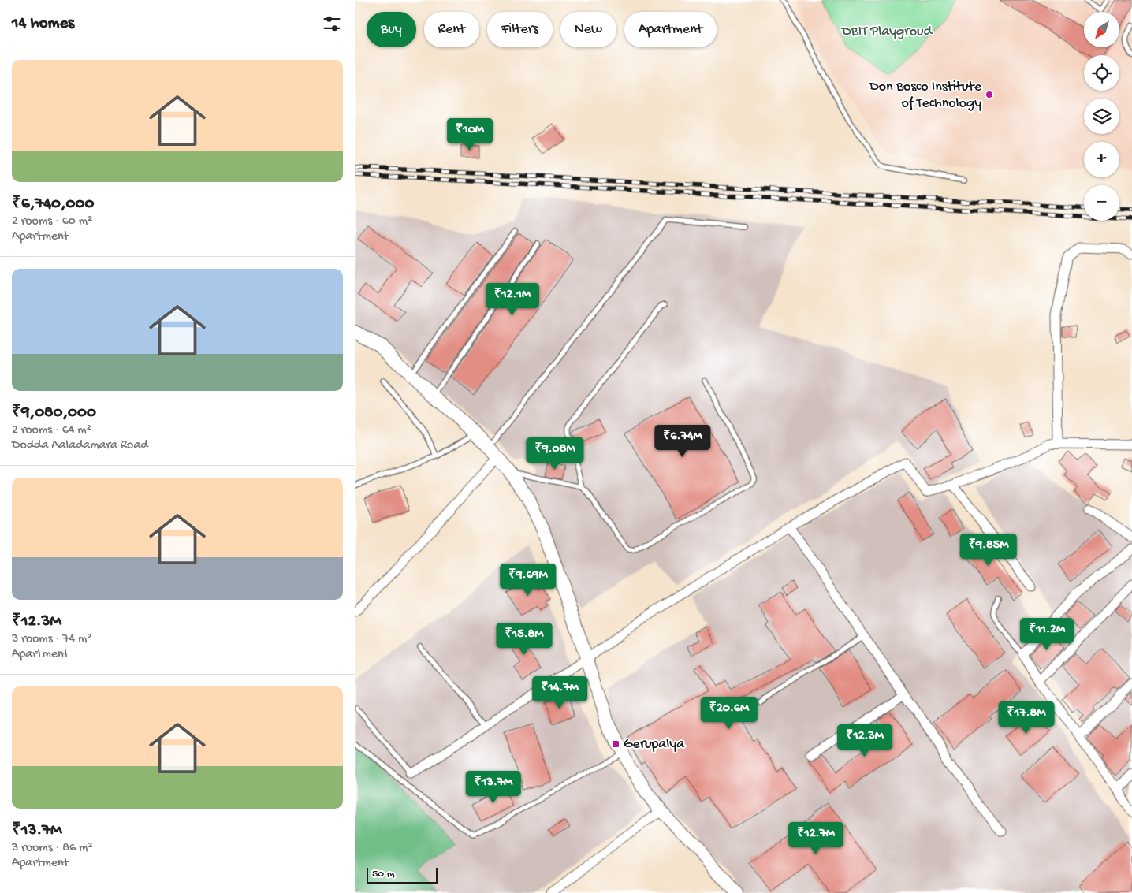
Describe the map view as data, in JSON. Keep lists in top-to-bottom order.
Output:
{
  "parks": ["DBIT Playgroud"],
  "places": {
    "other": ["Don Bosco Institute of Technology"],
    "transit": ["Gerupalya"]
  },
  "scale_bar": "50 m",
  "north": "bottom left",
  "page": {
    "heading": "14 homes",
    "map_buttons": ["+", "−"],
    "chip": [
      "Buy",
      "Rent",
      "Filters",
      "New",
      "Apartment"
    ],
    "list": [
      {
        "name": "₹6,740,000",
        "note": "2 rooms · 60 m² · Apartment"
      },
      {
        "name": "₹9,080,000",
        "note": "2 rooms · 64 m² · Dodda Aaladamara Road"
      },
      {
        "name": "₹12.3M",
        "note": "3 rooms · 74 m² · Apartment"
      },
      {
        "name": "₹13.7M",
        "note": "3 rooms · 86 m² · Apartment"
      }
    ],
    "price": [
      "₹10M",
      "₹12.1M",
      "₹6.74M",
      "₹9.08M",
      "₹9.85M",
      "₹9.69M",
      "₹11.2M",
      "₹15.8M",
      "₹14.7M",
      "₹20.6M",
      "₹17.8M",
      "₹12.3M",
      "₹13.7M",
      "₹12.7M"
    ],
    "scale": "50 m"
  }
}
